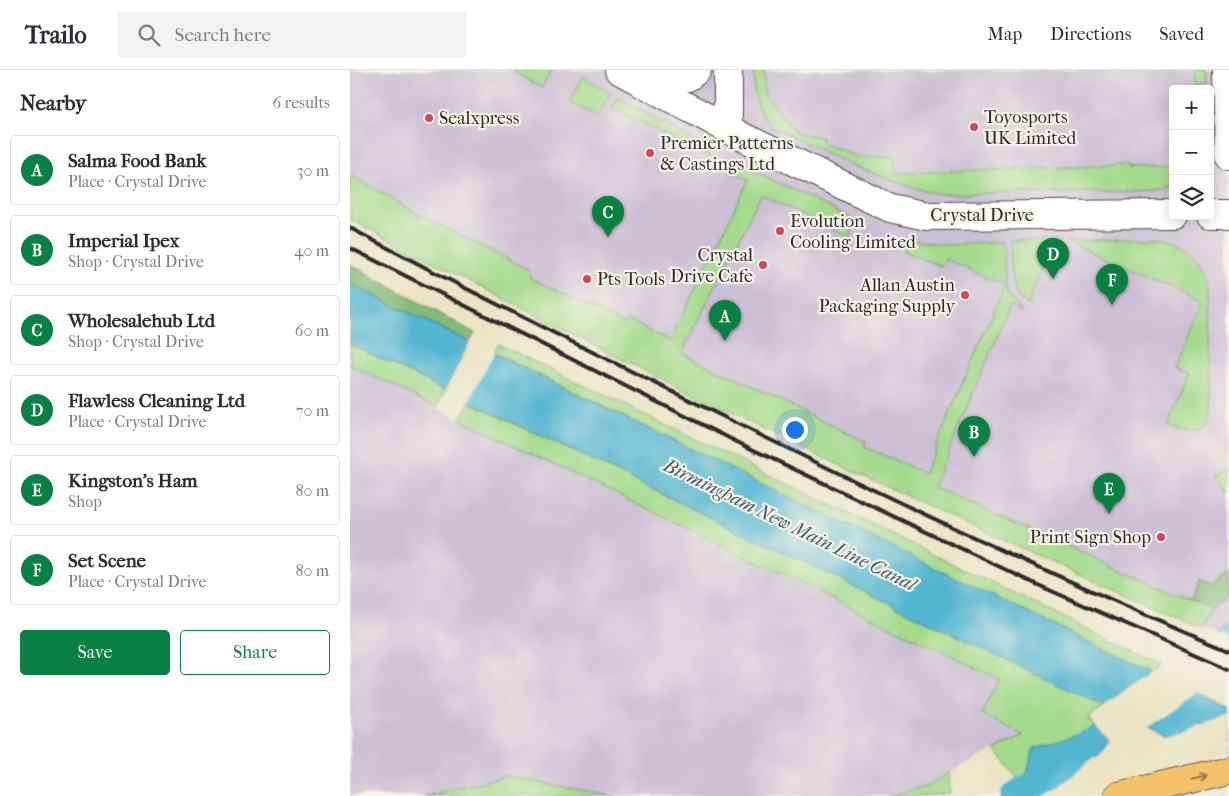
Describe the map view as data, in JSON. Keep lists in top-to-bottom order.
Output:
{
  "streets": {
    "street": ["Crystal Drive"]
  },
  "water": ["Birmingham New Main Line Canal"],
  "places": [
    "Sealxpress",
    "Toyosports UK Limited",
    "Premier Patterns & Castings Ltd",
    "Evolution Cooling Limited",
    "Crystal Drive Cafe",
    "Pts Tools",
    "Allan Austin Packaging Supply",
    "Print Sign Shop"
  ],
  "page": {
    "header": "Trailo",
    "search": "Search here",
    "nav": ["Map", "Directions", "Saved"],
    "heading": ["Nearby", "6 results"],
    "map_buttons": ["+", "−"],
    "list": [
      {
        "mark": "A",
        "name": "Salma Food Bank",
        "note": "Place · Crystal Drive",
        "value": "30 m"
      },
      {
        "mark": "B",
        "name": "Imperial Ipex",
        "note": "Shop · Crystal Drive",
        "value": "40 m"
      },
      {
        "mark": "C",
        "name": "Wholesalehub Ltd",
        "note": "Shop · Crystal Drive",
        "value": "60 m"
      },
      {
        "mark": "D",
        "name": "Flawless Cleaning Ltd",
        "note": "Place · Crystal Drive",
        "value": "70 m"
      },
      {
        "mark": "E",
        "name": "Kingston's Ham",
        "note": "Shop",
        "value": "80 m"
      },
      {
        "mark": "F",
        "name": "Set Scene",
        "note": "Place · Crystal Drive",
        "value": "80 m"
      }
    ],
    "pins": [
      "C",
      "D",
      "F",
      "A",
      "B",
      "E"
    ],
    "buttons": ["Save", "Share"]
  }
}
